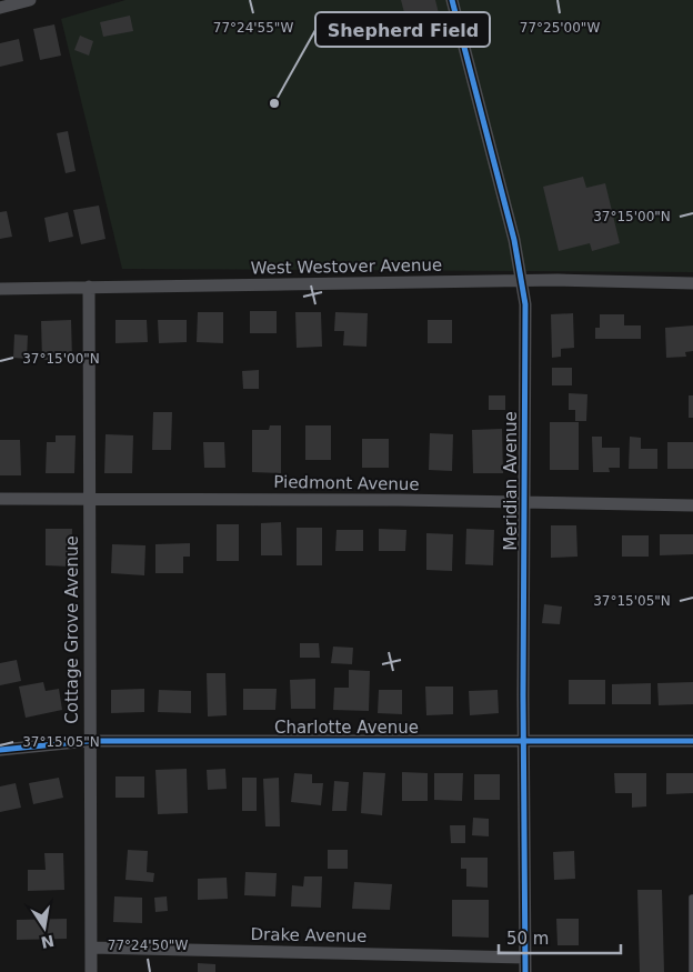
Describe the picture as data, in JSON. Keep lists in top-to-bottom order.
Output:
{
  "streets": {
    "street": [
      "West Westover Avenue",
      "Meridian Avenue",
      "Piedmont Avenue",
      "Cottage Grove Avenue",
      "Charlotte Avenue",
      "Drake Avenue"
    ]
  },
  "crossings": [
    ["West Westover Avenue", "Meridian Avenue"],
    ["West Westover Avenue", "Cottage Grove Avenue"],
    ["Meridian Avenue", "Piedmont Avenue"],
    ["Meridian Avenue", "Charlotte Avenue"],
    ["Meridian Avenue", "Drake Avenue"],
    ["Piedmont Avenue", "Cottage Grove Avenue"],
    ["Cottage Grove Avenue", "Charlotte Avenue"],
    ["Cottage Grove Avenue", "Drake Avenue"]
  ],
  "places": ["Shepherd Field"],
  "scale_bar": "50 m",
  "north": "bottom",
  "coordinates": [
    "77°24'55\"W",
    "77°25'00\"W",
    "37°15'00\"N",
    "37°15'05\"N",
    "77°24'50\"W"
  ]
}
